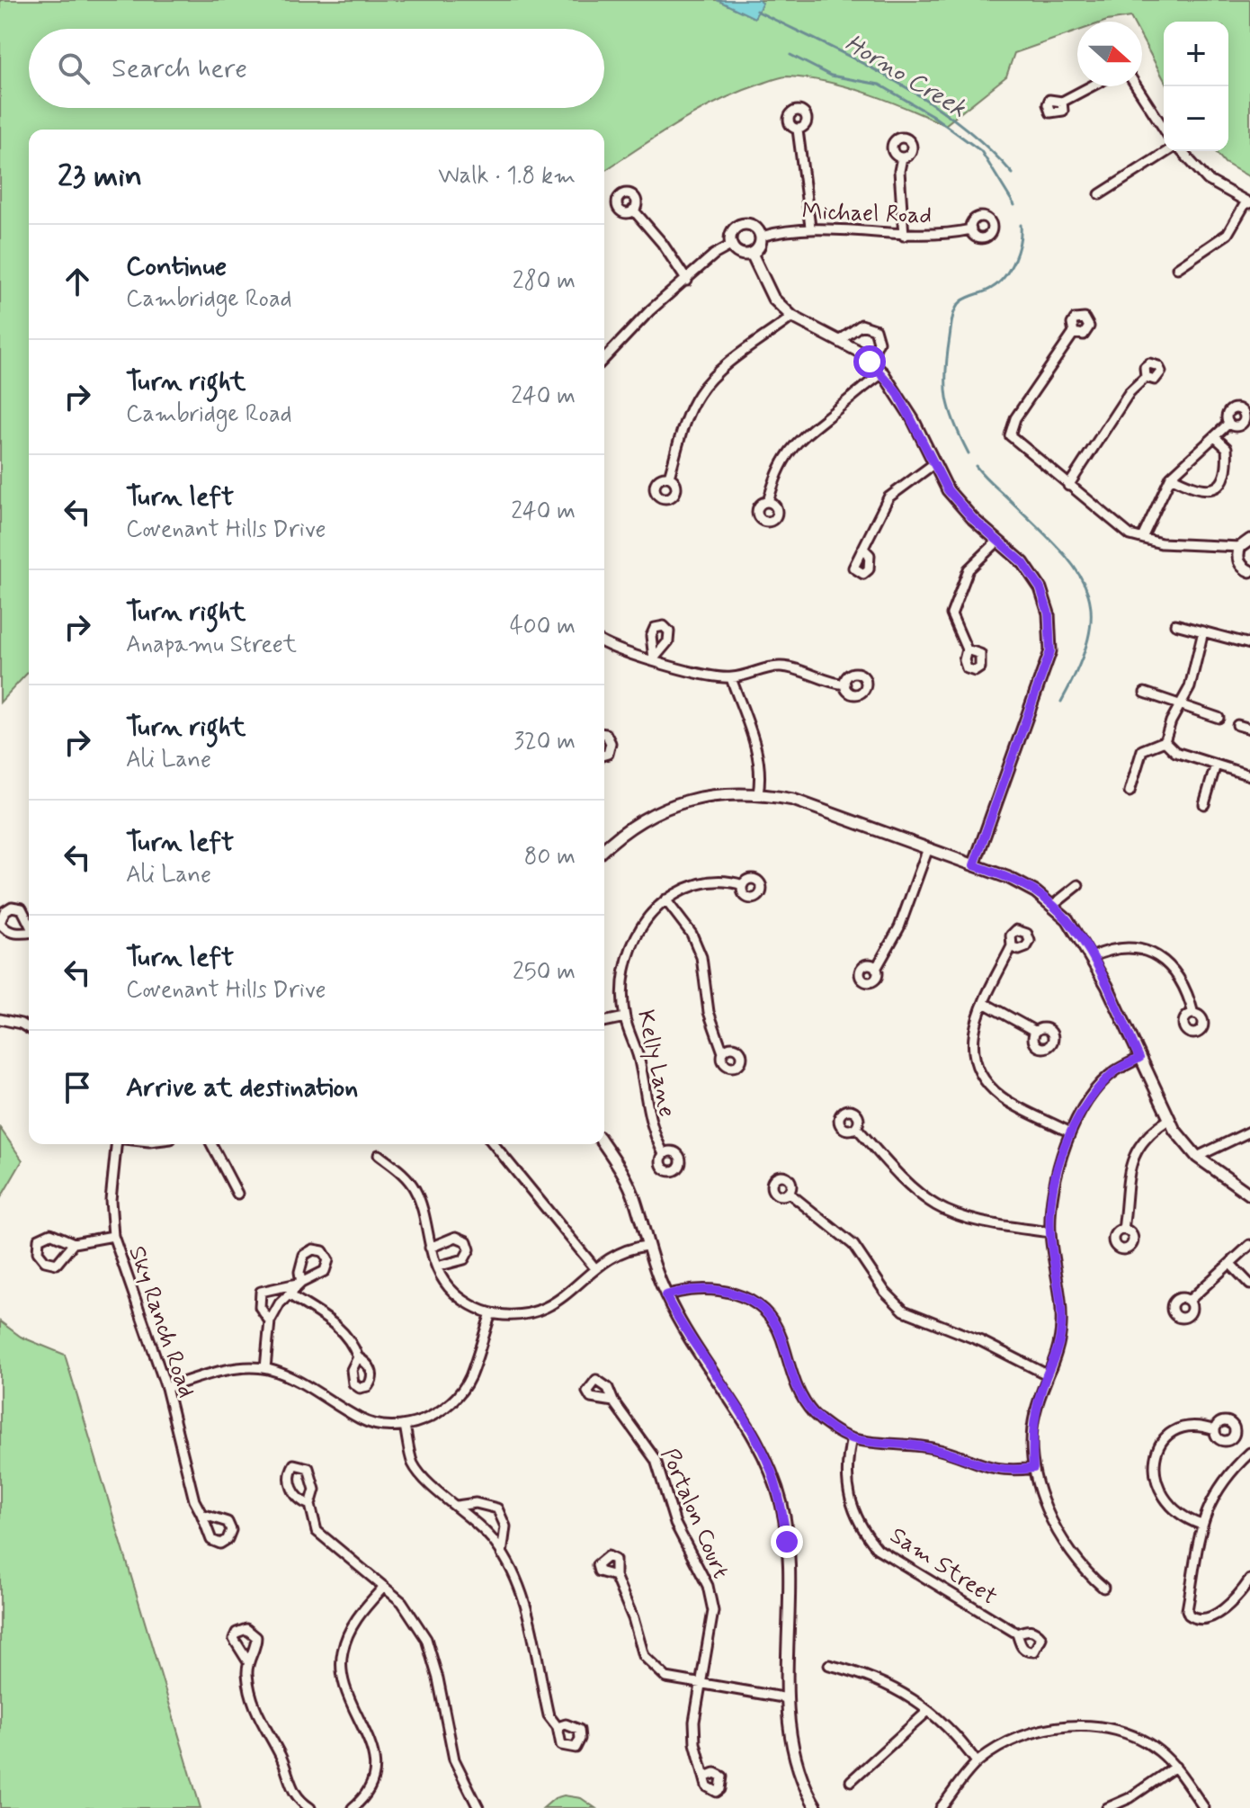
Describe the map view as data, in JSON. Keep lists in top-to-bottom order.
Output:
{
  "streets": {
    "street": [
      "Michael Road",
      "Kelly Lane",
      "Sky Ranch Road",
      "Portalon Court",
      "Sam Street"
    ]
  },
  "water": ["Horno Creek"],
  "north": "right",
  "page": {
    "map_buttons": ["+", "−"],
    "search": "Search here",
    "heading": ["23 min", "Walk · 1.8 km"],
    "list": [
      ["Continue", "Cambridge Road", "280 m"],
      ["Turn right", "Cambridge Road", "240 m"],
      ["Turn left", "Covenant Hills Drive", "240 m"],
      ["Turn right", "Anapamu Street", "400 m"],
      ["Turn right", "Ali Lane", "320 m"],
      ["Turn left", "Ali Lane", "80 m"],
      ["Turn left", "Covenant Hills Drive", "250 m"],
      "Arrive at destination"
    ]
  }
}
